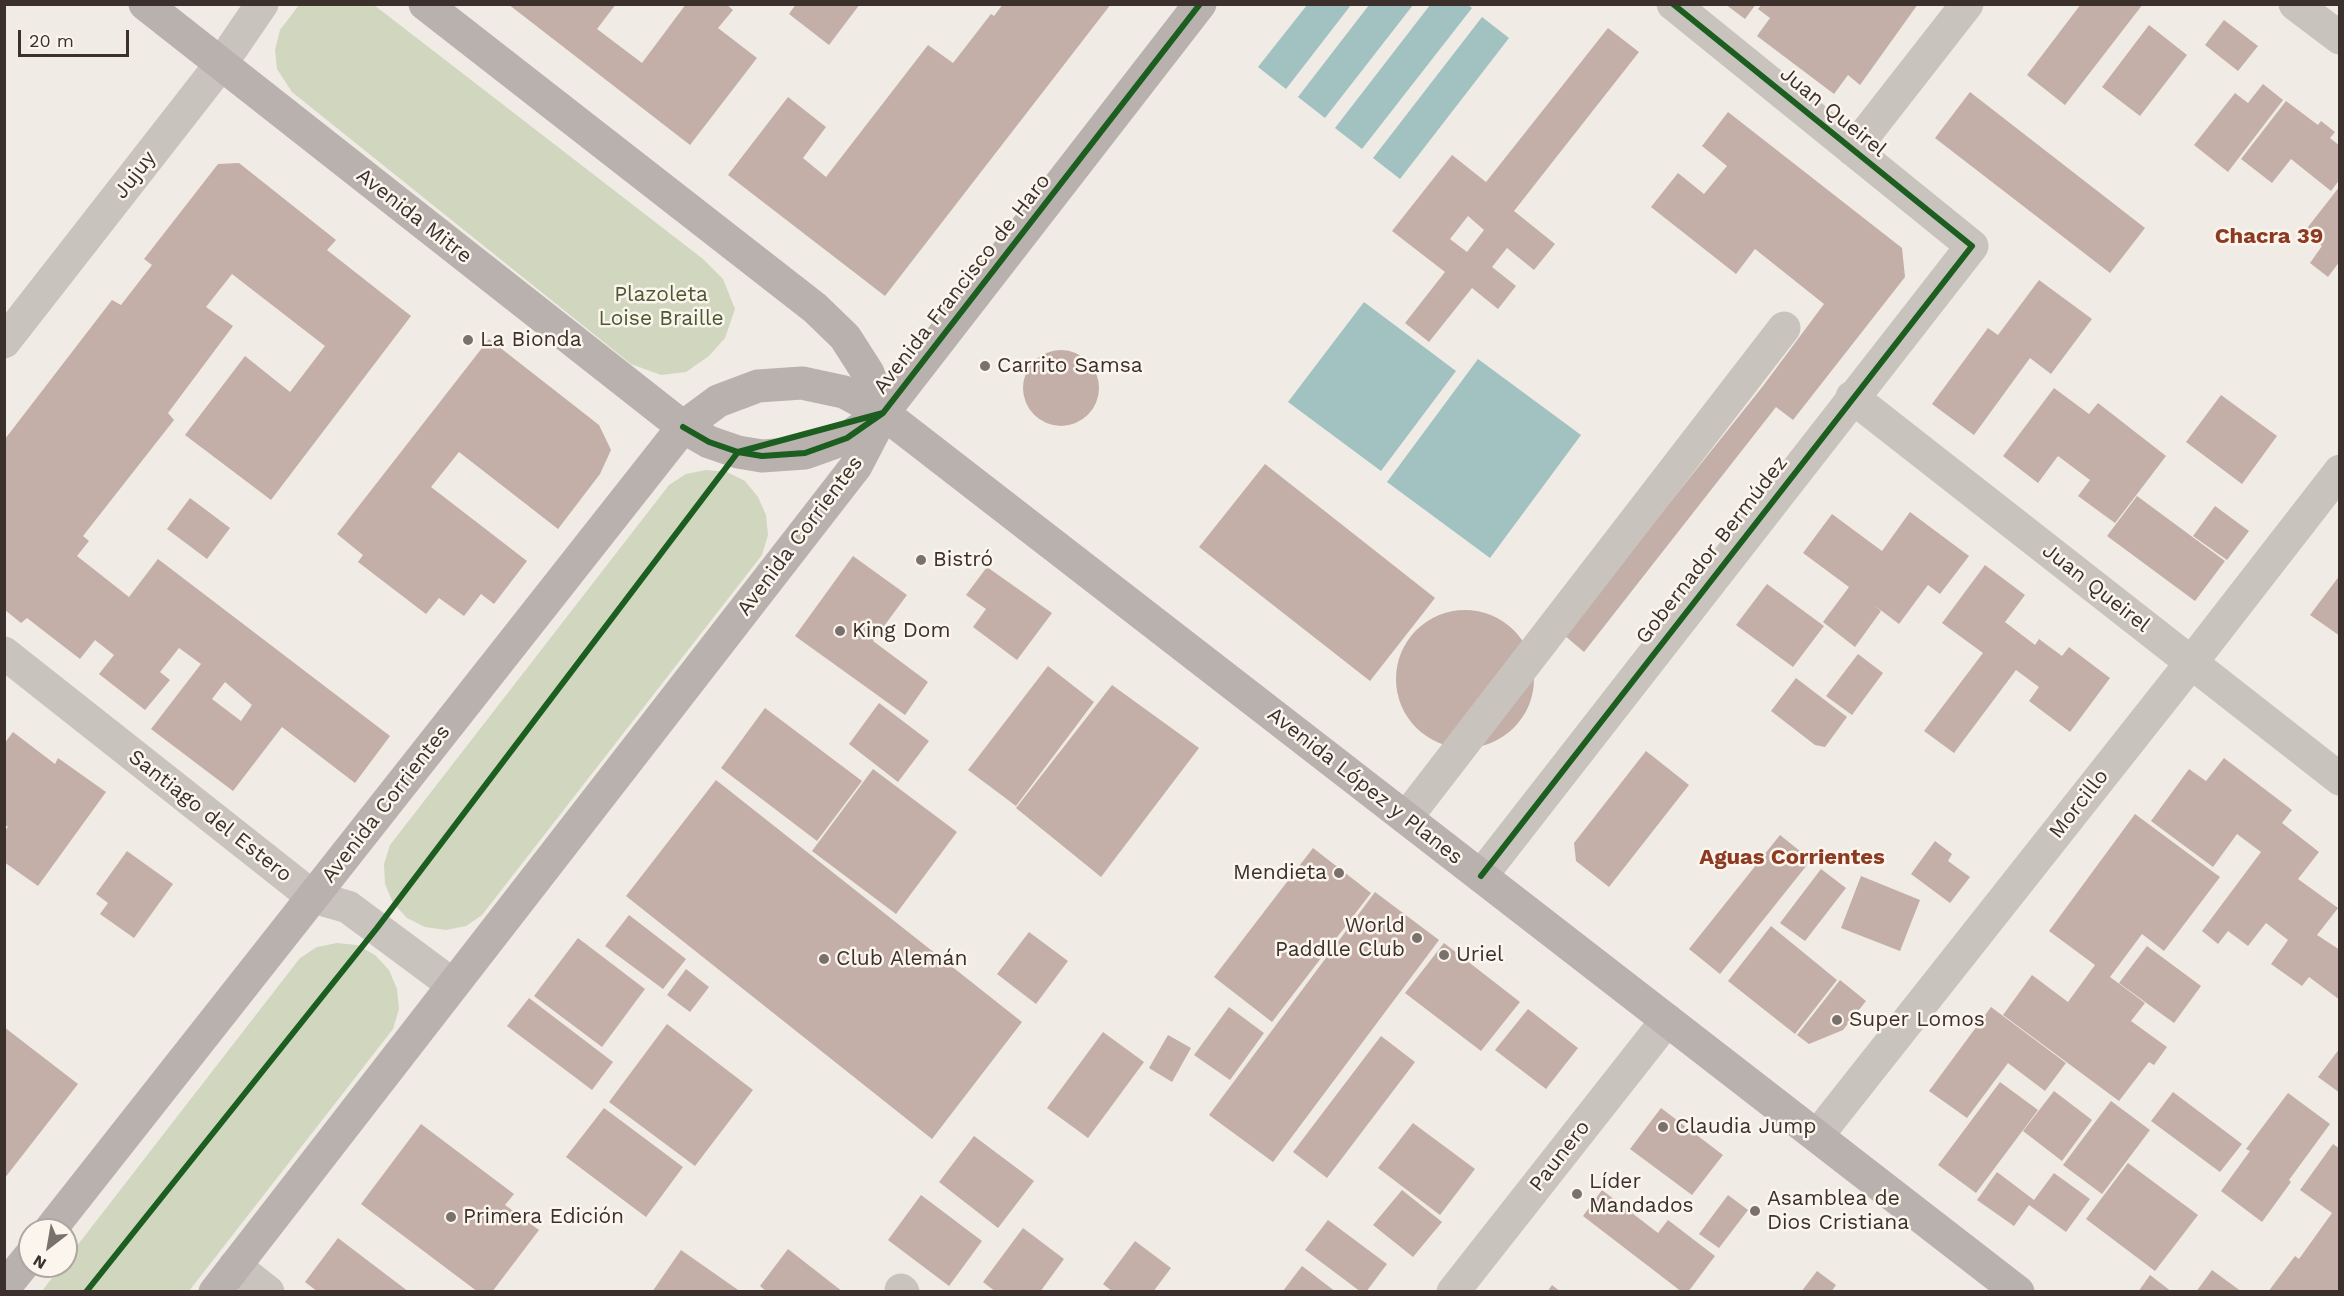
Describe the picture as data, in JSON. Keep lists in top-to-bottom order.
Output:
{
  "streets": {
    "main road": [
      "Avenida Mitre",
      "Avenida Francisco de Haro",
      "Avenida Corrientes",
      "Avenida López y Planes"
    ],
    "street": [
      "Juan Queirel",
      "Jujuy",
      "Gobernador Bermúdez",
      "Morcillo",
      "Santiago del Estero",
      "Paunero"
    ]
  },
  "crossings": [
    ["Juan Queirel", "Gobernador Bermúdez"],
    ["Juan Queirel", "Morcillo"],
    ["Jujuy", "Avenida Mitre"],
    ["Avenida Mitre", "Avenida Francisco de Haro"],
    ["Avenida Mitre", "Avenida Corrientes"],
    ["Avenida Francisco de Haro", "Avenida Corrientes"],
    ["Avenida Francisco de Haro", "Avenida López y Planes"],
    ["Avenida Corrientes", "Avenida López y Planes"],
    ["Avenida Corrientes", "Santiago del Estero"],
    ["Gobernador Bermúdez", "Avenida López y Planes"],
    ["Avenida López y Planes", "Morcillo"],
    ["Avenida López y Planes", "Paunero"]
  ],
  "districts": ["Chacra 39", "Aguas Corrientes"],
  "parks": ["Plazoleta Loise Braille"],
  "places": [
    "La Bionda",
    "Carrito Samsa",
    "Bistró",
    "King Dom",
    "Mendieta",
    "World Paddlle Club",
    "Uriel",
    "Club Alemán",
    "Super Lomos",
    "Claudia Jump",
    "Líder Mandados",
    "Asamblea de Dios Cristiana",
    "Primera Edición"
  ],
  "scale_bar": "20 m",
  "north": "bottom left"
}
